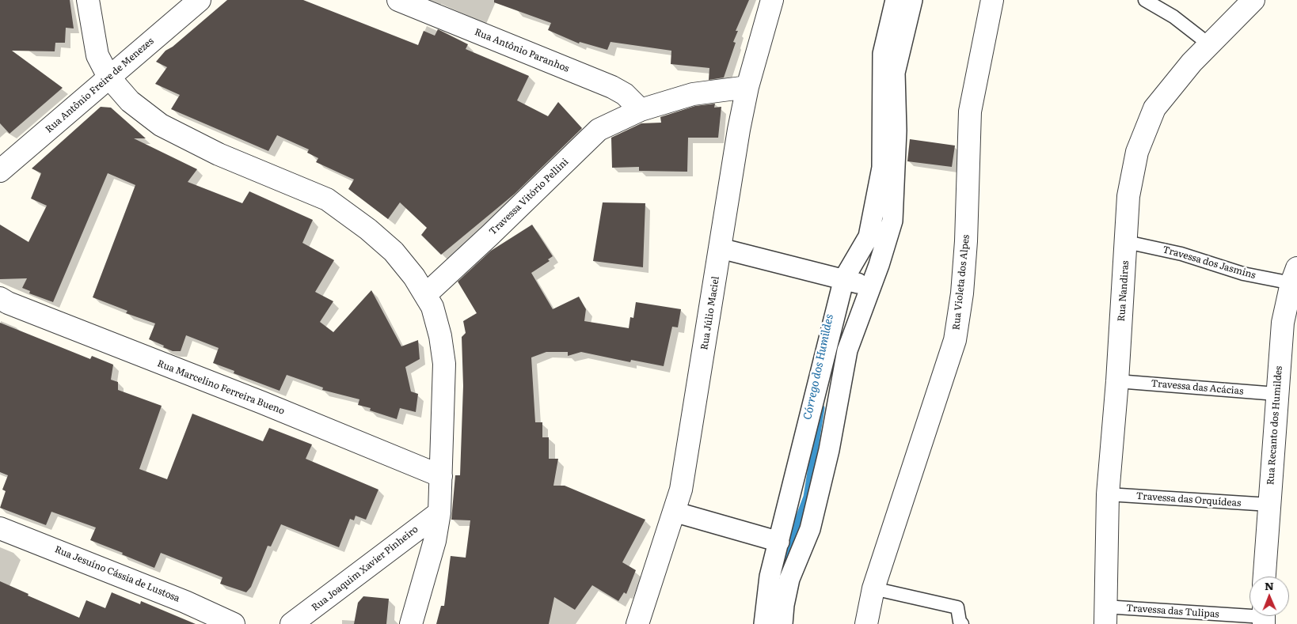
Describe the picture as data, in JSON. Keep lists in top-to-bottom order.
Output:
{
  "streets": {
    "street": [
      "Rua Antônio Paranhos",
      "Rua Antônio Freire de Menezes",
      "Travessa Vitório Pellini",
      "Rua Violeta dos Alpes",
      "Rua Nandiras",
      "Rua Júlio Maciel",
      "Rua Marcelino Ferreira Bueno",
      "Rua Recanto dos Humildes",
      "Rua Joaquim Xavier Pinheiro",
      "Rua Jesuíno Cássia de Lustosa"
    ],
    "lane": [
      "Travessa dos Jasmins",
      "Travessa das Acácias",
      "Travessa das Orquídeas",
      "Travessa das Tulipas"
    ]
  },
  "crossings": [
    ["Rua Antônio Paranhos", "Travessa Vitório Pellini"],
    ["Travessa Vitório Pellini", "Rua Júlio Maciel"],
    ["Travessa dos Jasmins", "Rua Nandiras"],
    ["Travessa dos Jasmins", "Rua Recanto dos Humildes"],
    ["Rua Nandiras", "Travessa das Acácias"],
    ["Rua Nandiras", "Travessa das Orquídeas"],
    ["Rua Nandiras", "Travessa das Tulipas"],
    ["Travessa das Acácias", "Rua Recanto dos Humildes"],
    ["Rua Recanto dos Humildes", "Travessa das Orquídeas"]
  ],
  "water": ["Córrego dos Humildes"],
  "north": "top"
}
